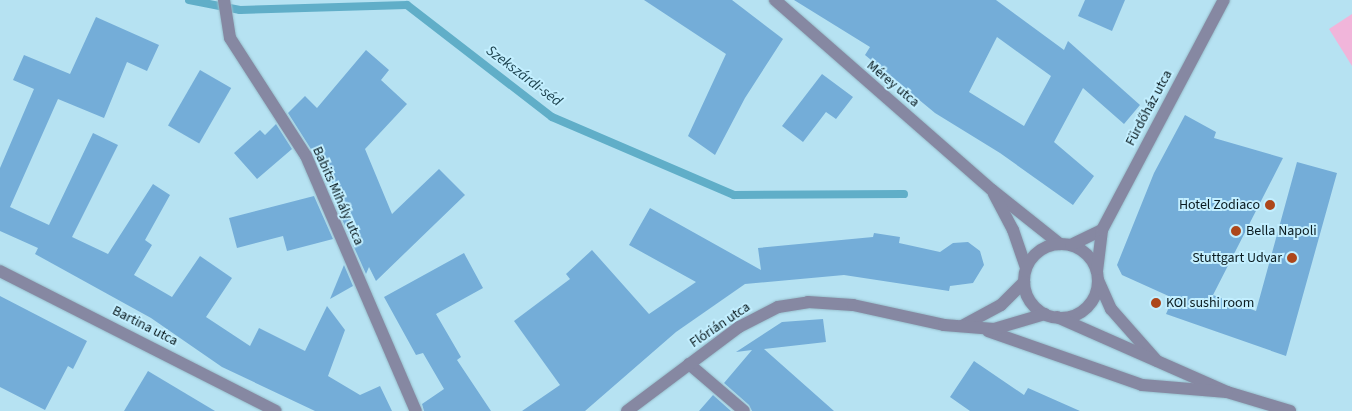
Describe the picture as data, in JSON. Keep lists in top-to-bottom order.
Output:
{
  "streets": {
    "street": [
      "Mérey utca",
      "Fürdőház utca",
      "Babits Mihály utca",
      "Flórián utca",
      "Bartina utca"
    ]
  },
  "crossings": [
    ["Mérey utca", "Fürdőház utca"],
    ["Mérey utca", "Flórián utca"],
    ["Fürdőház utca", "Flórián utca"]
  ],
  "water": ["Szekszárdi-séd"],
  "places": [
    "Hotel Zodiaco",
    "Bella Napoli",
    "Stuttgart Udvar",
    "KOI sushi room"
  ]
}
